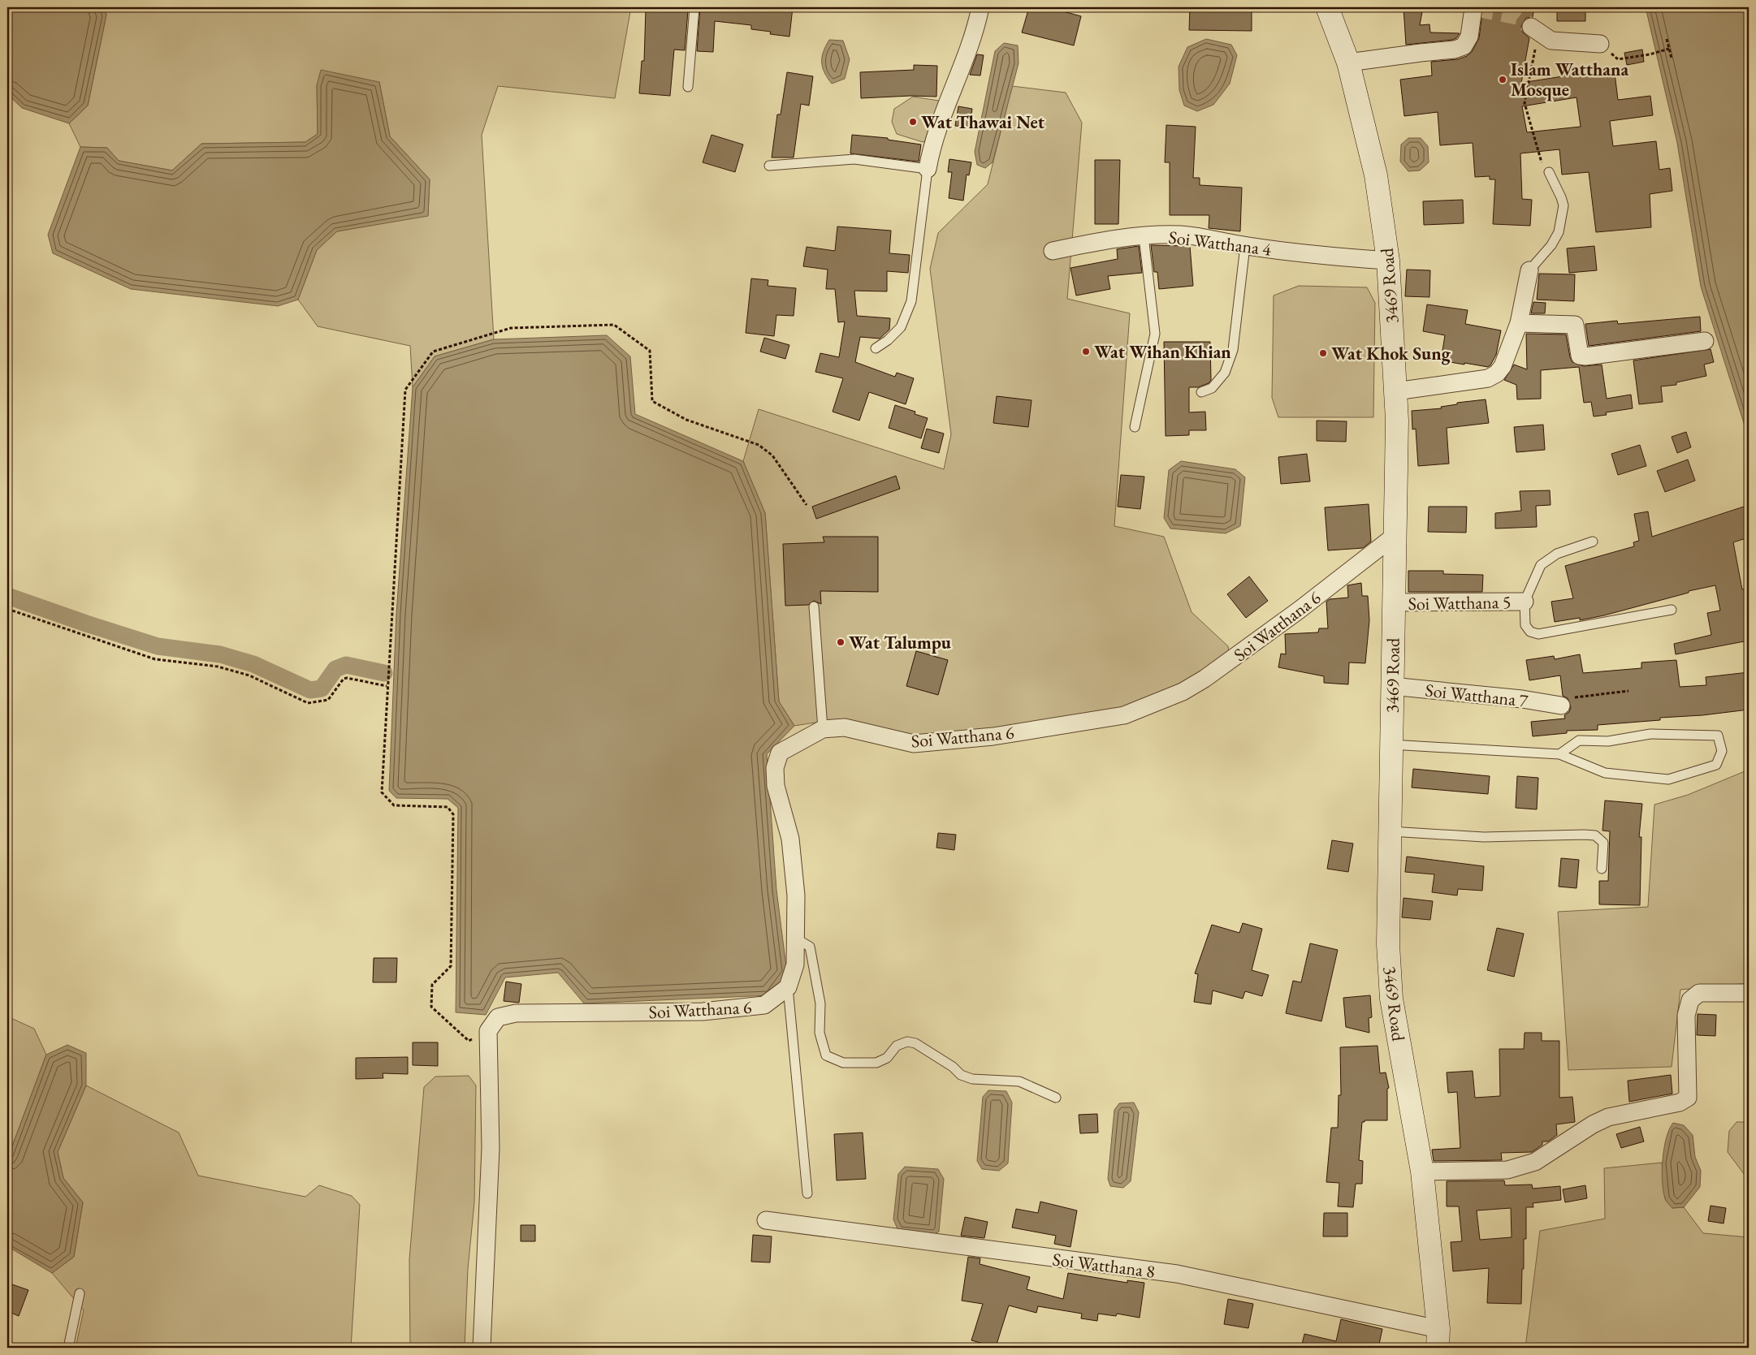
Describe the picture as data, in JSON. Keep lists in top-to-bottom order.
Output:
{
  "streets": {
    "street": [
      "Soi Watthana 4",
      "3469 Road",
      "Soi Watthana 5",
      "Soi Watthana 6",
      "Soi Watthana 7",
      "Soi Watthana 8"
    ]
  },
  "crossings": [
    ["Soi Watthana 4", "3469 Road"],
    ["3469 Road", "Soi Watthana 5"],
    ["3469 Road", "Soi Watthana 6"],
    ["3469 Road", "Soi Watthana 7"],
    ["3469 Road", "Soi Watthana 8"]
  ],
  "places": [
    "Islam Watthana Mosque",
    "Wat Thawai Net",
    "Wat Wihan Khian",
    "Wat Khok Sung",
    "Wat Talumpu"
  ]
}
